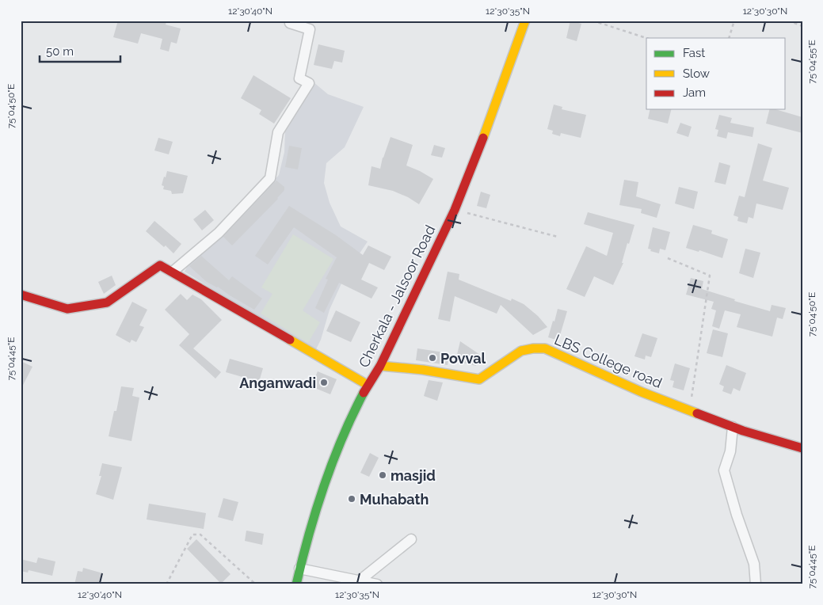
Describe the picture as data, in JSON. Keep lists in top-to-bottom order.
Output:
{
  "streets": {
    "street": ["Cherkala - Jalsoor Road", "LBS College road"]
  },
  "crossings": [
    ["Cherkala - Jalsoor Road", "LBS College road"]
  ],
  "places": [
    "Povval",
    "Anganwadi",
    "masjid",
    "Muhabath"
  ],
  "legend": ["Fast", "Slow", "Jam"],
  "scale_bar": "50 m",
  "coordinates": [
    "12°30'40\"N",
    "12°30'35\"N",
    "12°30'30\"N",
    "75°04'55\"E",
    "75°04'50\"E",
    "75°04'45\"E"
  ]
}
